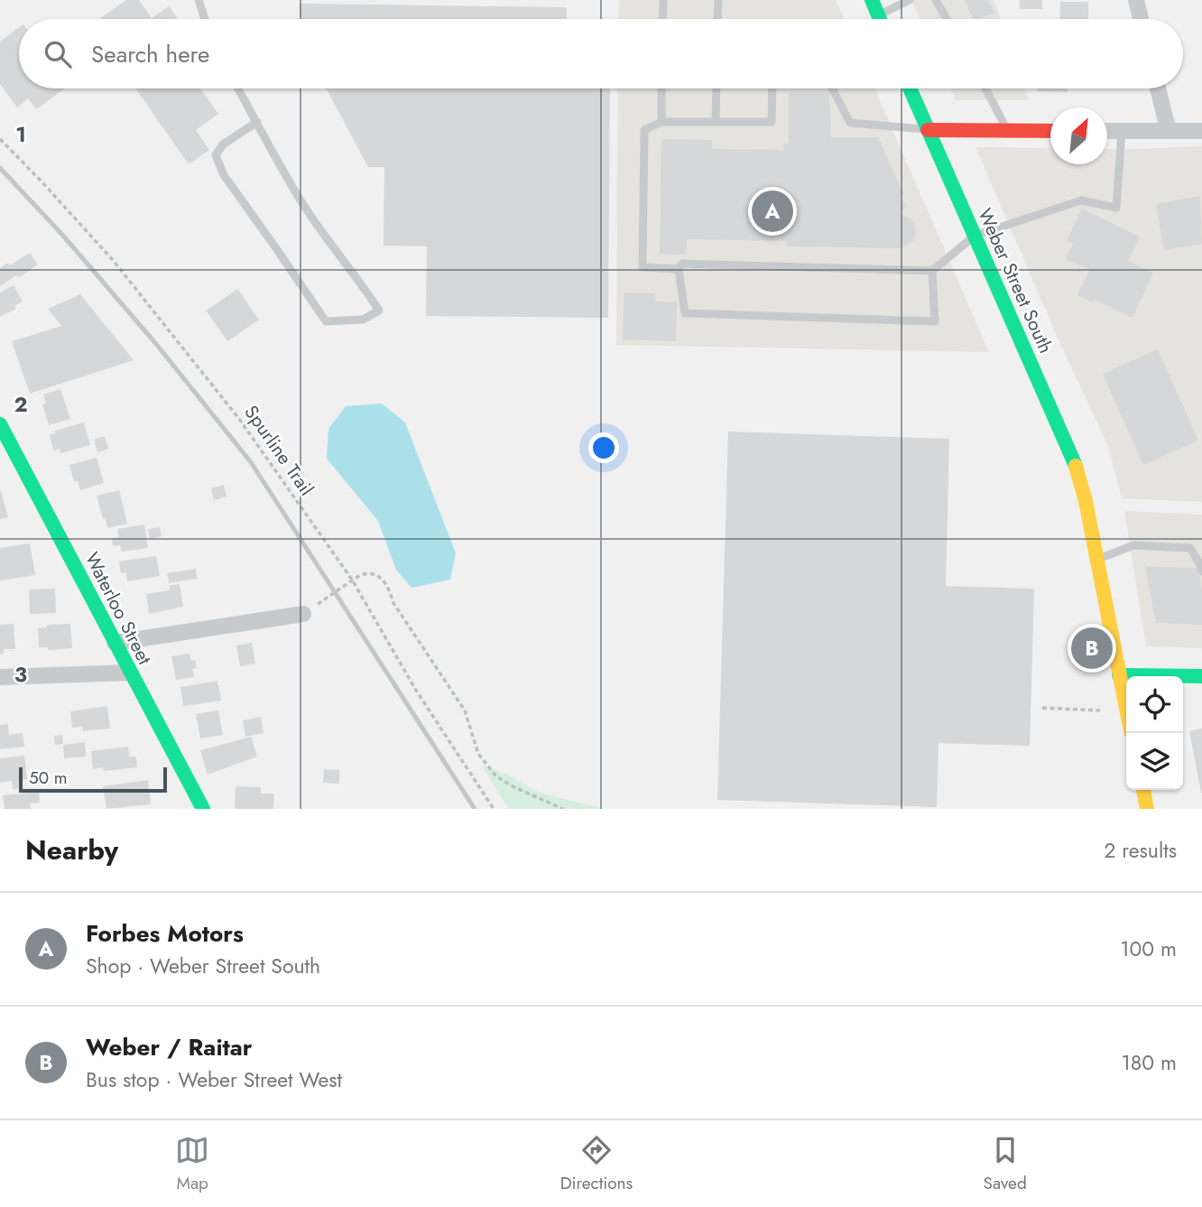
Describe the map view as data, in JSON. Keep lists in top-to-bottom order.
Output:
{
  "streets": {
    "main road": ["Weber Street South", "Waterloo Street"],
    "path": ["Spurline Trail"]
  },
  "scale_bar": "50 m",
  "north": "top right",
  "page": {
    "search": "Search here",
    "pins": ["A", "B"],
    "scale": "50 m",
    "heading": ["Nearby", "2 results"],
    "list": [
      {
        "mark": "A",
        "name": "Forbes Motors",
        "note": "Shop · Weber Street South",
        "value": "100 m"
      },
      {
        "mark": "B",
        "name": "Weber / Raitar",
        "note": "Bus stop · Weber Street West",
        "value": "180 m"
      }
    ],
    "nav": ["Map", "Directions", "Saved"]
  },
  "grid": {
    "rows": ["1", "2", "3"]
  }
}
